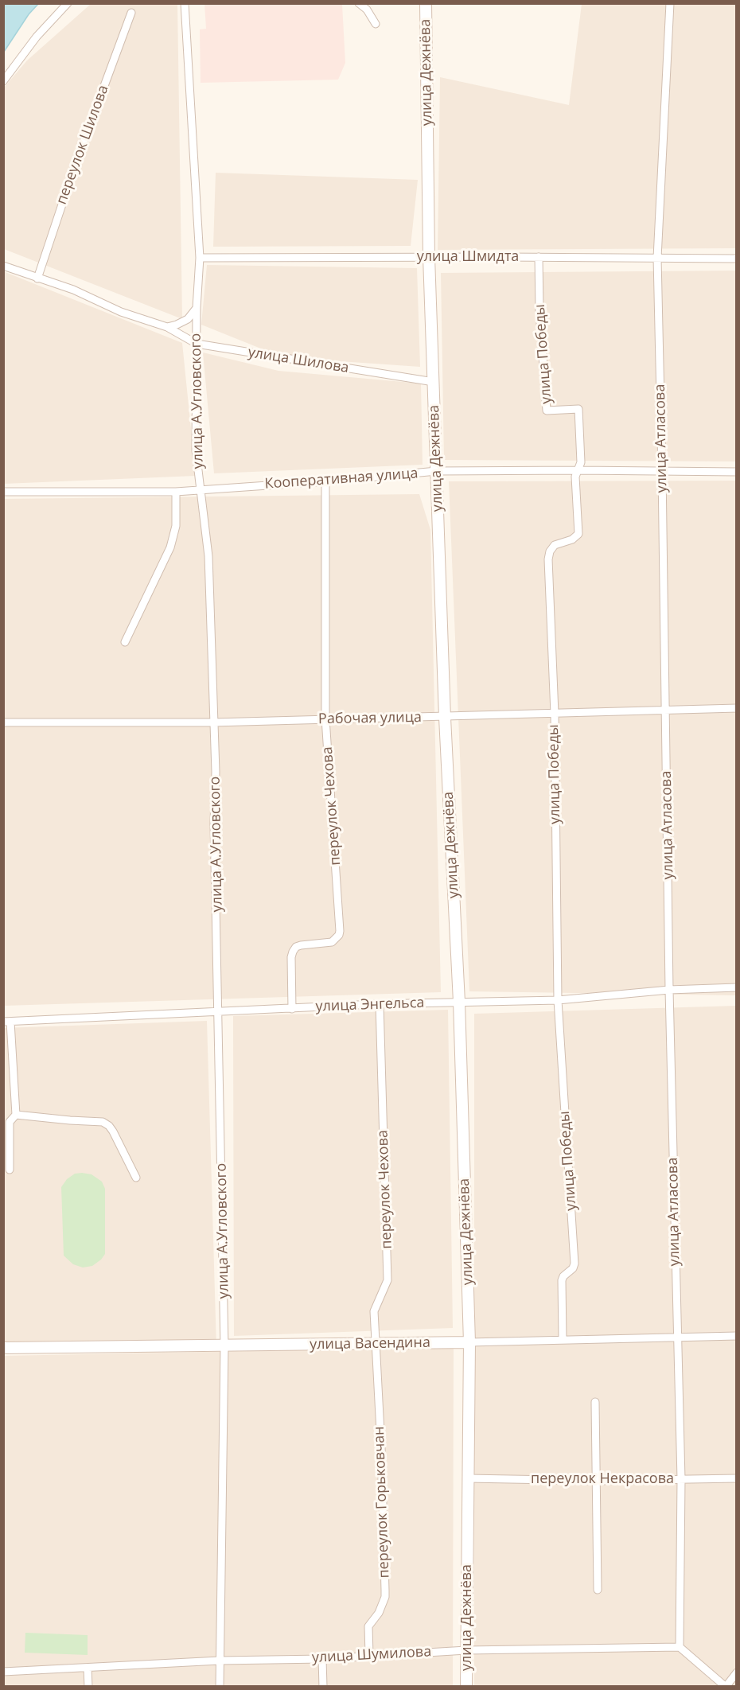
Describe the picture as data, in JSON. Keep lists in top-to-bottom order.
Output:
{
  "streets": {
    "main road": ["улица Дежнёва", "улица Васендина"],
    "street": [
      "переулок Шилова",
      "улица Шмидта",
      "улица Победы",
      "улица Шилова",
      "улица А.Угловского",
      "улица Атласова",
      "Кооперативная улица",
      "Рабочая улица",
      "переулок Чехова",
      "улица Энгельса",
      "переулок Некрасова",
      "переулок Горьковчан",
      "улица Шумилова"
    ]
  },
  "crossings": [
    ["улица Дежнёва", "улица Шмидта"],
    ["улица Дежнёва", "улица Шилова"],
    ["улица Дежнёва", "Кооперативная улица"],
    ["улица Дежнёва", "Рабочая улица"],
    ["улица Дежнёва", "улица Энгельса"],
    ["улица Дежнёва", "улица Васендина"],
    ["улица Дежнёва", "переулок Некрасова"],
    ["улица Дежнёва", "улица Шумилова"],
    ["переулок Шилова", "улица Шилова"],
    ["улица Шмидта", "улица Победы"],
    ["улица Шмидта", "улица А.Угловского"],
    ["улица Шмидта", "улица Атласова"],
    ["улица Победы", "Кооперативная улица"],
    ["улица Победы", "Рабочая улица"],
    ["улица Победы", "улица Энгельса"],
    ["улица Победы", "улица Васендина"],
    ["улица Шилова", "улица А.Угловского"],
    ["улица А.Угловского", "Кооперативная улица"],
    ["улица А.Угловского", "Рабочая улица"],
    ["улица А.Угловского", "улица Энгельса"],
    ["улица А.Угловского", "улица Васендина"],
    ["улица А.Угловского", "улица Шумилова"],
    ["улица Атласова", "Кооперативная улица"],
    ["улица Атласова", "Рабочая улица"],
    ["улица Атласова", "улица Энгельса"],
    ["улица Атласова", "улица Васендина"],
    ["улица Атласова", "переулок Некрасова"],
    ["улица Атласова", "улица Шумилова"],
    ["Кооперативная улица", "переулок Чехова"],
    ["Рабочая улица", "переулок Чехова"],
    ["переулок Чехова", "улица Энгельса"],
    ["переулок Чехова", "улица Васендина"],
    ["переулок Чехова", "переулок Горьковчан"],
    ["улица Васендина", "переулок Горьковчан"],
    ["переулок Горьковчан", "улица Шумилова"]
  ]
}
